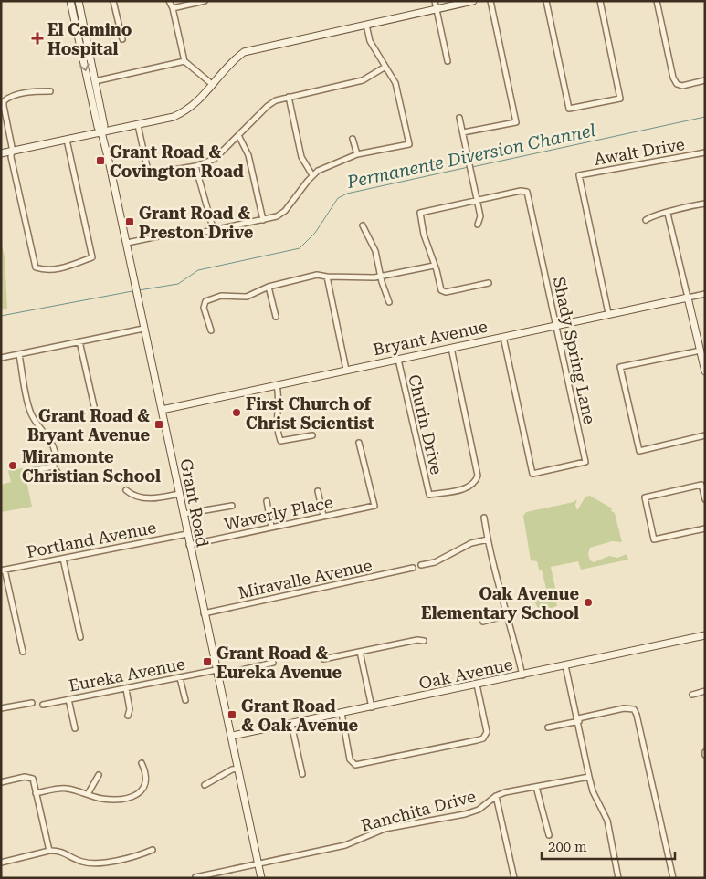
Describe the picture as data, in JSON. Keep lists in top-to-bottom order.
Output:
{
  "streets": {
    "street": [
      "Awalt Drive",
      "Bryant Avenue",
      "Shady Spring Lane",
      "Churin Drive",
      "Grant Road",
      "Waverly Place",
      "Portland Avenue",
      "Miravalle Avenue",
      "Oak Avenue",
      "Eureka Avenue",
      "Ranchita Drive"
    ]
  },
  "crossings": [
    ["Awalt Drive", "Bryant Avenue"],
    ["Bryant Avenue", "Shady Spring Lane"],
    ["Bryant Avenue", "Churin Drive"],
    ["Bryant Avenue", "Grant Road"],
    ["Grant Road", "Waverly Place"],
    ["Grant Road", "Portland Avenue"],
    ["Grant Road", "Miravalle Avenue"],
    ["Grant Road", "Oak Avenue"],
    ["Grant Road", "Eureka Avenue"],
    ["Grant Road", "Ranchita Drive"]
  ],
  "water": ["Permanente Diversion Channel"],
  "places": {
    "health": ["El Camino Hospital"],
    "transit": [
      "Grant Road & Covington Road",
      "Grant Road & Preston Drive",
      "Grant Road & Bryant Avenue",
      "Grant Road & Eureka Avenue",
      "Grant Road & Oak Avenue"
    ],
    "other": ["First Church of Christ Scientist", "Miramonte Christian School", "Oak Avenue Elementary School"]
  },
  "scale_bar": "200 m"
}
